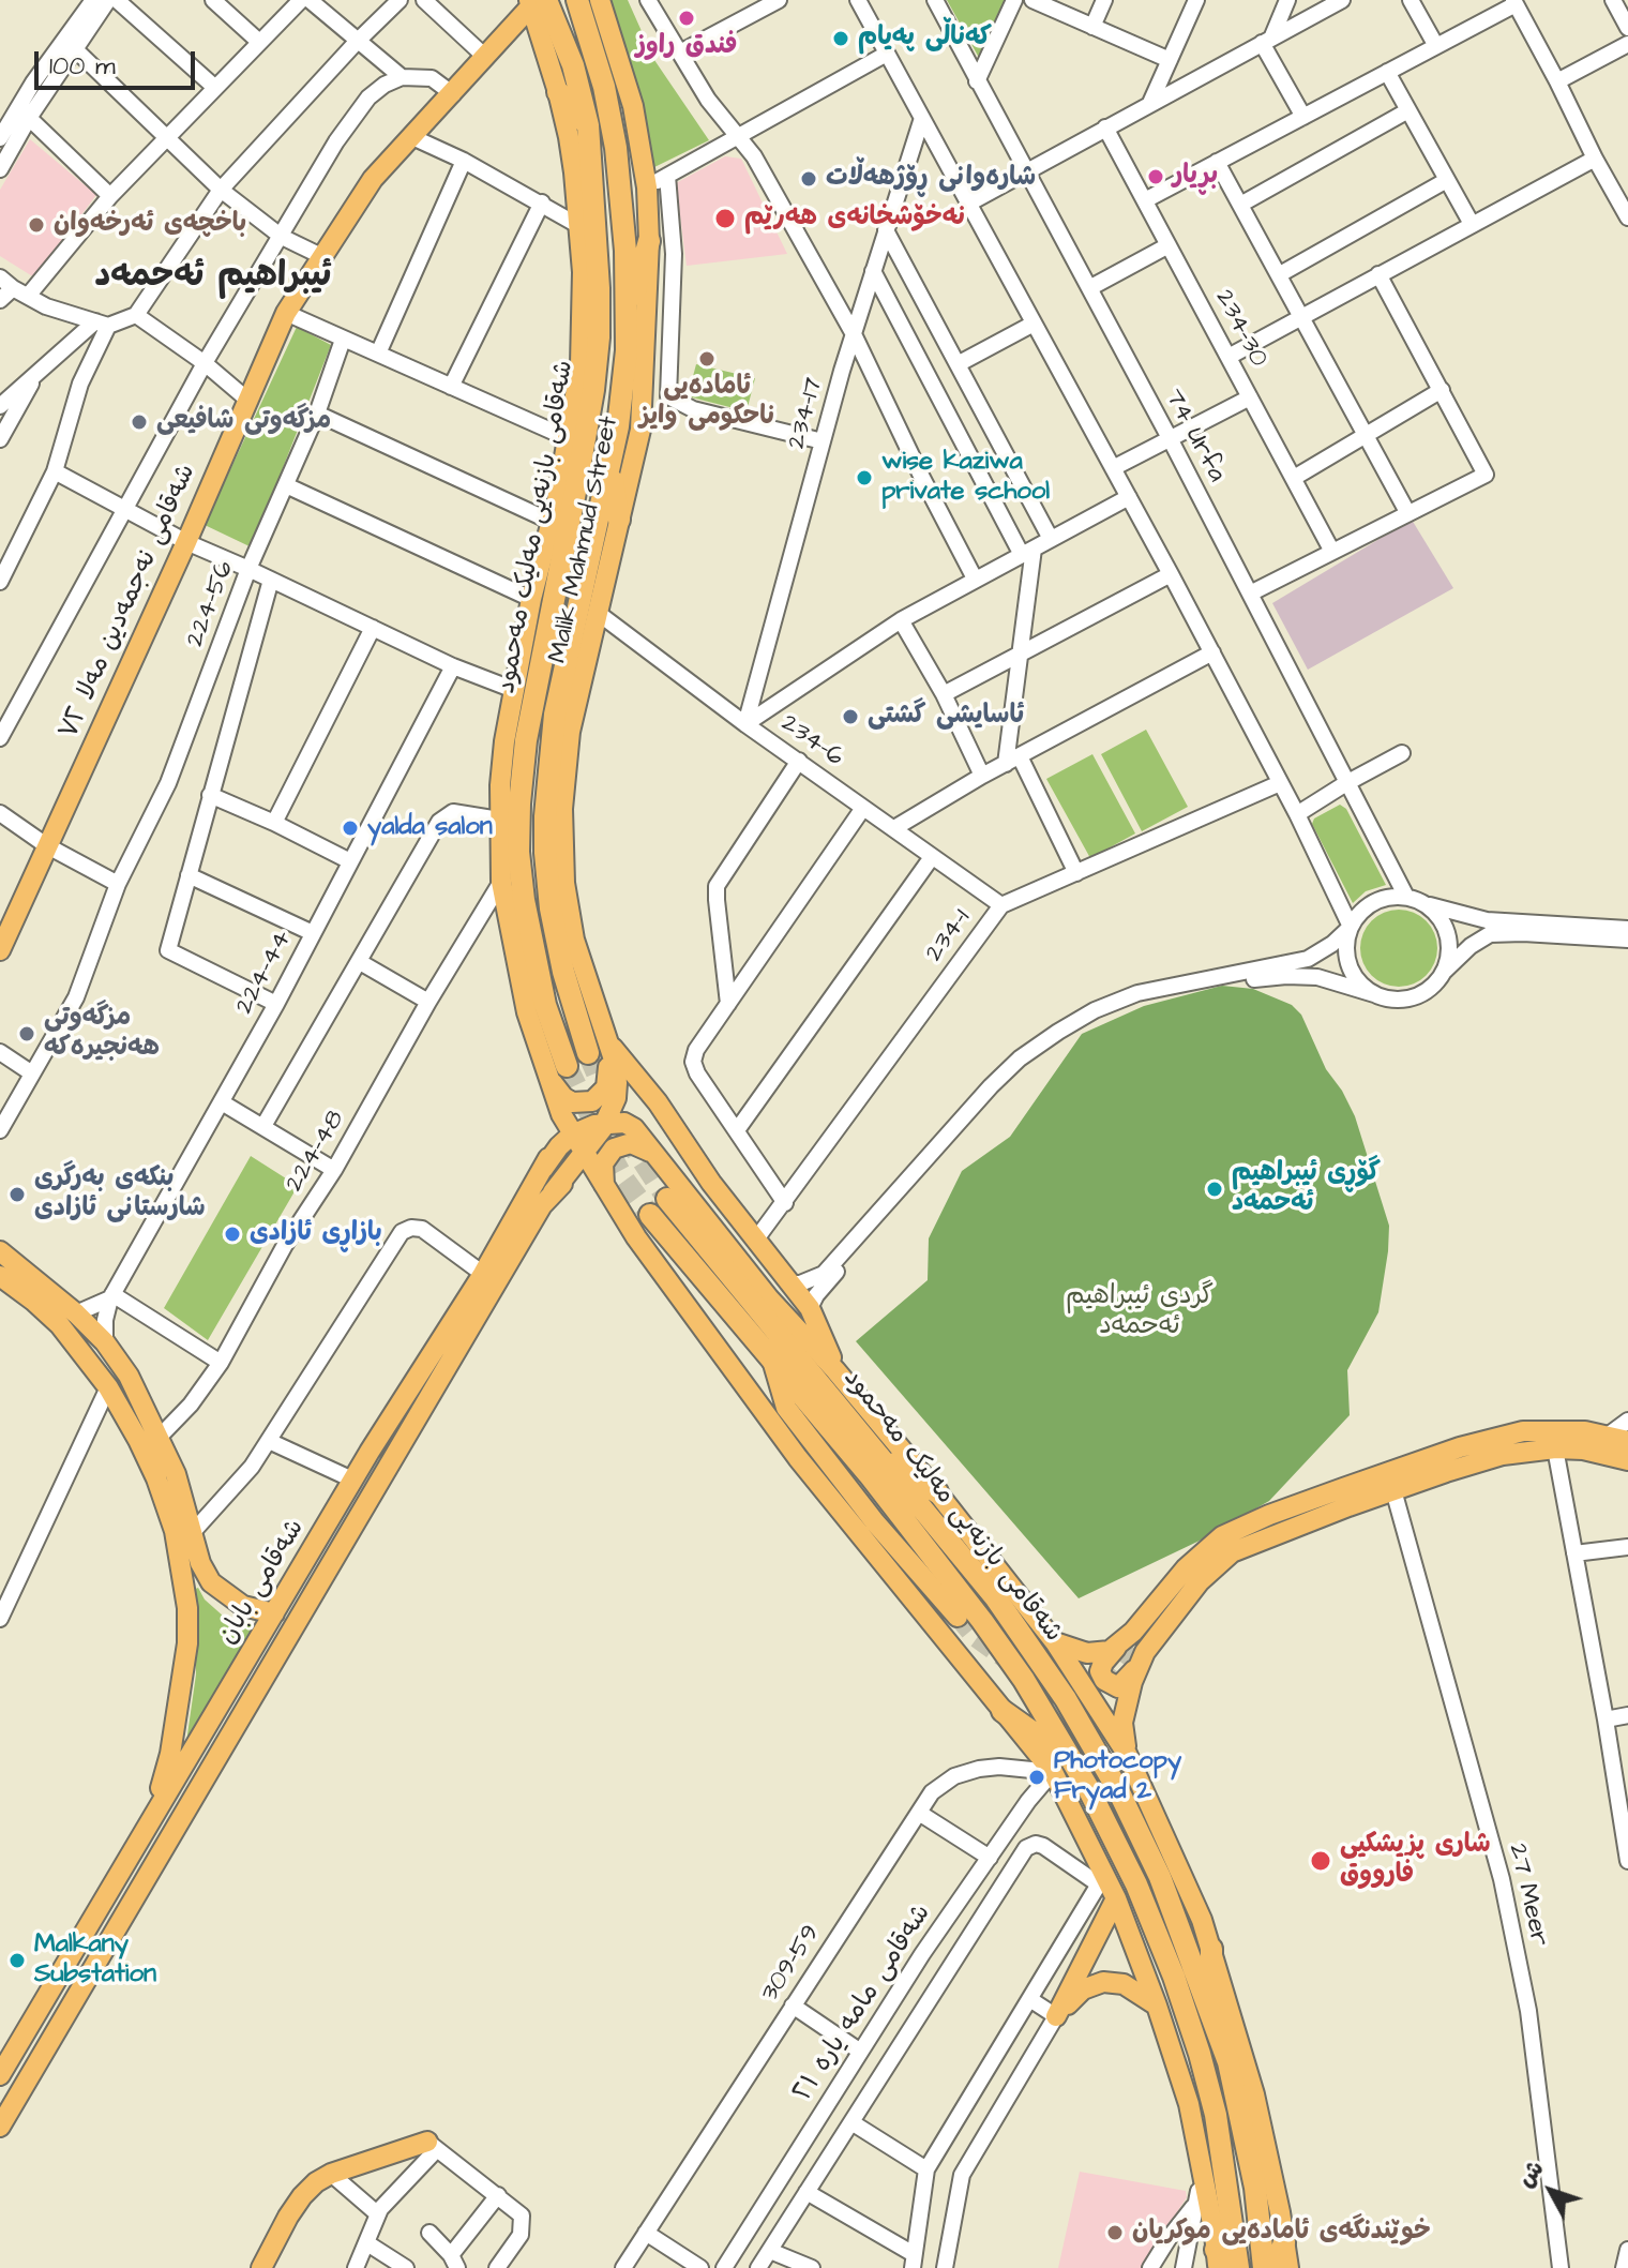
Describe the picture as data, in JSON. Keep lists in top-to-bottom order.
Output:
{
  "streets": {
    "highway": ["شەقامی بازنەیی مەلیک مەحمود"],
    "main road": ["Malik Mahmud Street", "شەقامی نەجمەدین مەلا ٧٢", "شەقامی بابان"],
    "street": [
      "234-30",
      "234-17",
      "74 Urfa",
      "224-56",
      "234-6",
      "234-1",
      "224-44",
      "224-48",
      "27 Meer",
      "309-59",
      "شەقامی مامە یارە ٢١"
    ]
  },
  "crossings": [
    ["234-17", "234-6"],
    ["شەقامی بازنەیی مەلیک مەحمود", "شەقامی نەجمەدین مەلا ٧٢"],
    ["Malik Mahmud Street", "234-6"],
    ["234-6", "234-1"],
    ["309-59", "شەقامی مامە یارە ٢١"]
  ],
  "districts": ["ئیبراهیم ئەحمەد"],
  "parks": ["گردی ئیبراھیم ئەحمەد"],
  "places": [
    "فندق راوز",
    "کەناڵی پەیام",
    "بڕیار",
    "شارەوانی ڕۆژهەڵات",
    "نەخۆشخانەی هەرێم",
    "باخچەی ئەرخەوان",
    "ئامادەیی ناحکومی وایز",
    "مزگەوتی شافیعی",
    "wise kaziwa private school",
    "ئاسایشی گشتی",
    "yalda salon",
    "مزگەوتی ھەنجیرەکە",
    "گۆڕی ئیبراھیم ئەحمەد",
    "بنکەی بەرگری شارستانی ئازادی",
    "بازاڕی ئازادی",
    "Photocopy Fryad 2",
    "شاری پزیشکیی فارووق",
    "Malkany Substation",
    "خوێندنگەی ئامادەیی موکریان"
  ],
  "scale_bar": "100 m",
  "north": "top left"
}
